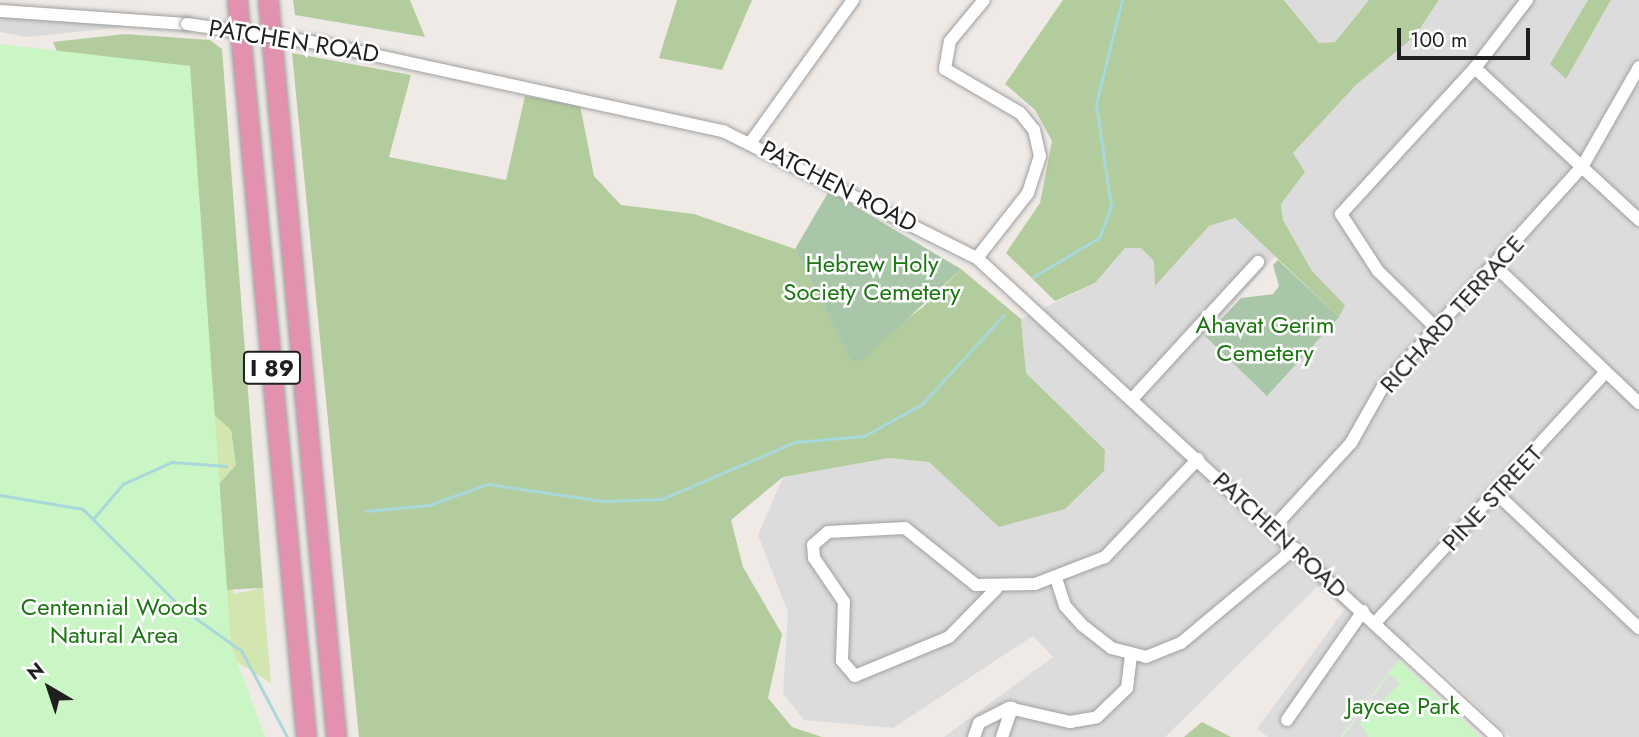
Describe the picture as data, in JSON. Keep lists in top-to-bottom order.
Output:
{
  "streets": {
    "highway": ["I 89"],
    "street": ["PATCHEN ROAD", "RICHARD TERRACE", "PINE STREET"]
  },
  "crossings": [
    ["PATCHEN ROAD", "RICHARD TERRACE"],
    ["PATCHEN ROAD", "PINE STREET"]
  ],
  "parks": [
    "Hebrew Holy Society Cemetery",
    "Ahavat Gerim Cemetery",
    "Centennial Woods Natural Area",
    "Jaycee Park"
  ],
  "scale_bar": "100 m",
  "north": "top left"
}
